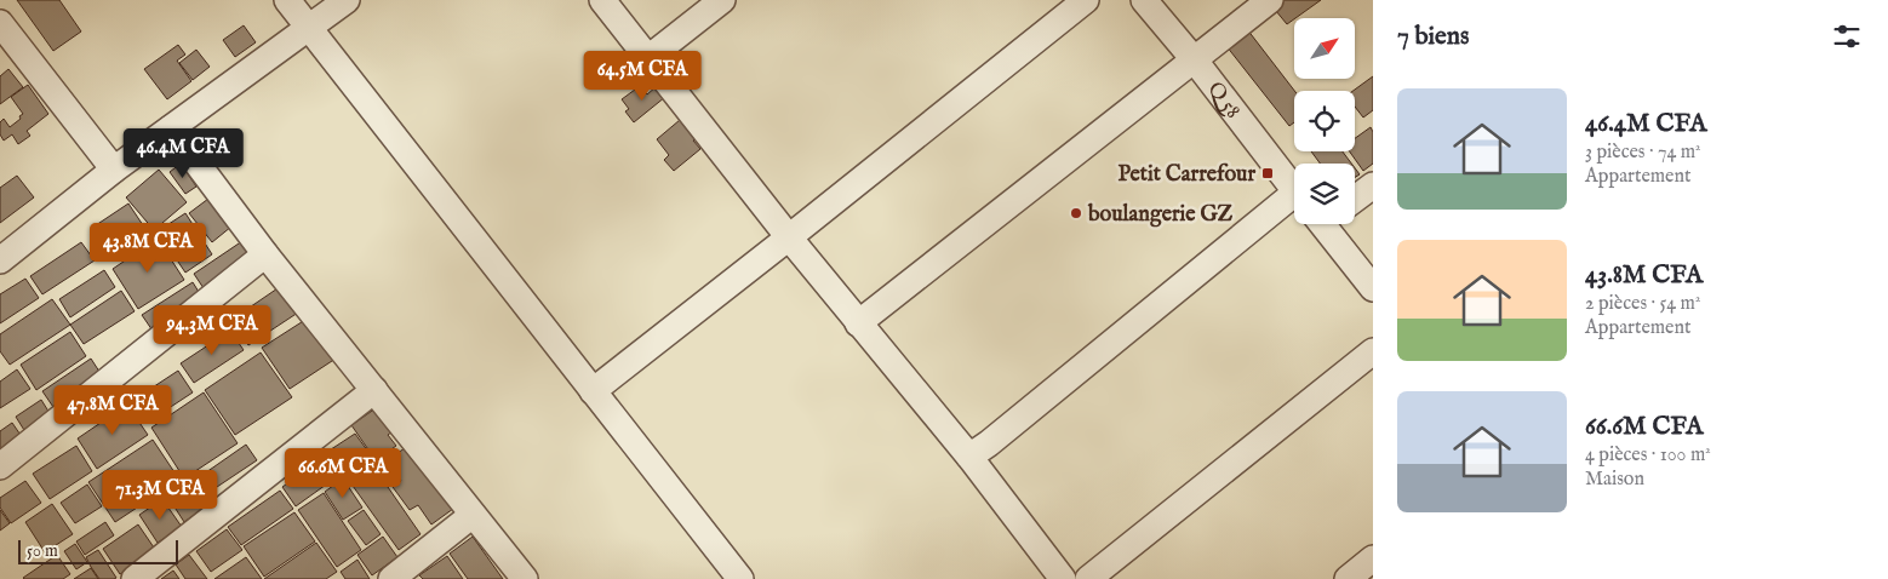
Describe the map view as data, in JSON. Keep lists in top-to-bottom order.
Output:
{
  "streets": {
    "street": ["Q 58"]
  },
  "places": {
    "transit": ["Petit Carrefour"],
    "other": ["boulangerie GZ"]
  },
  "scale_bar": "50 m",
  "north": "top right",
  "page": {
    "heading": "7 biens",
    "price": [
      "64.5M CFA",
      "46.4M CFA",
      "43.8M CFA",
      "94.3M CFA",
      "47.8M CFA",
      "66.6M CFA",
      "71.3M CFA"
    ],
    "list": [
      {
        "name": "46.4M CFA",
        "note": "3 pièces · 74 m² · Appartement"
      },
      {
        "name": "43.8M CFA",
        "note": "2 pièces · 54 m² · Appartement"
      },
      {
        "name": "66.6M CFA",
        "note": "4 pièces · 100 m² · Maison"
      }
    ],
    "scale": "50 m"
  }
}
